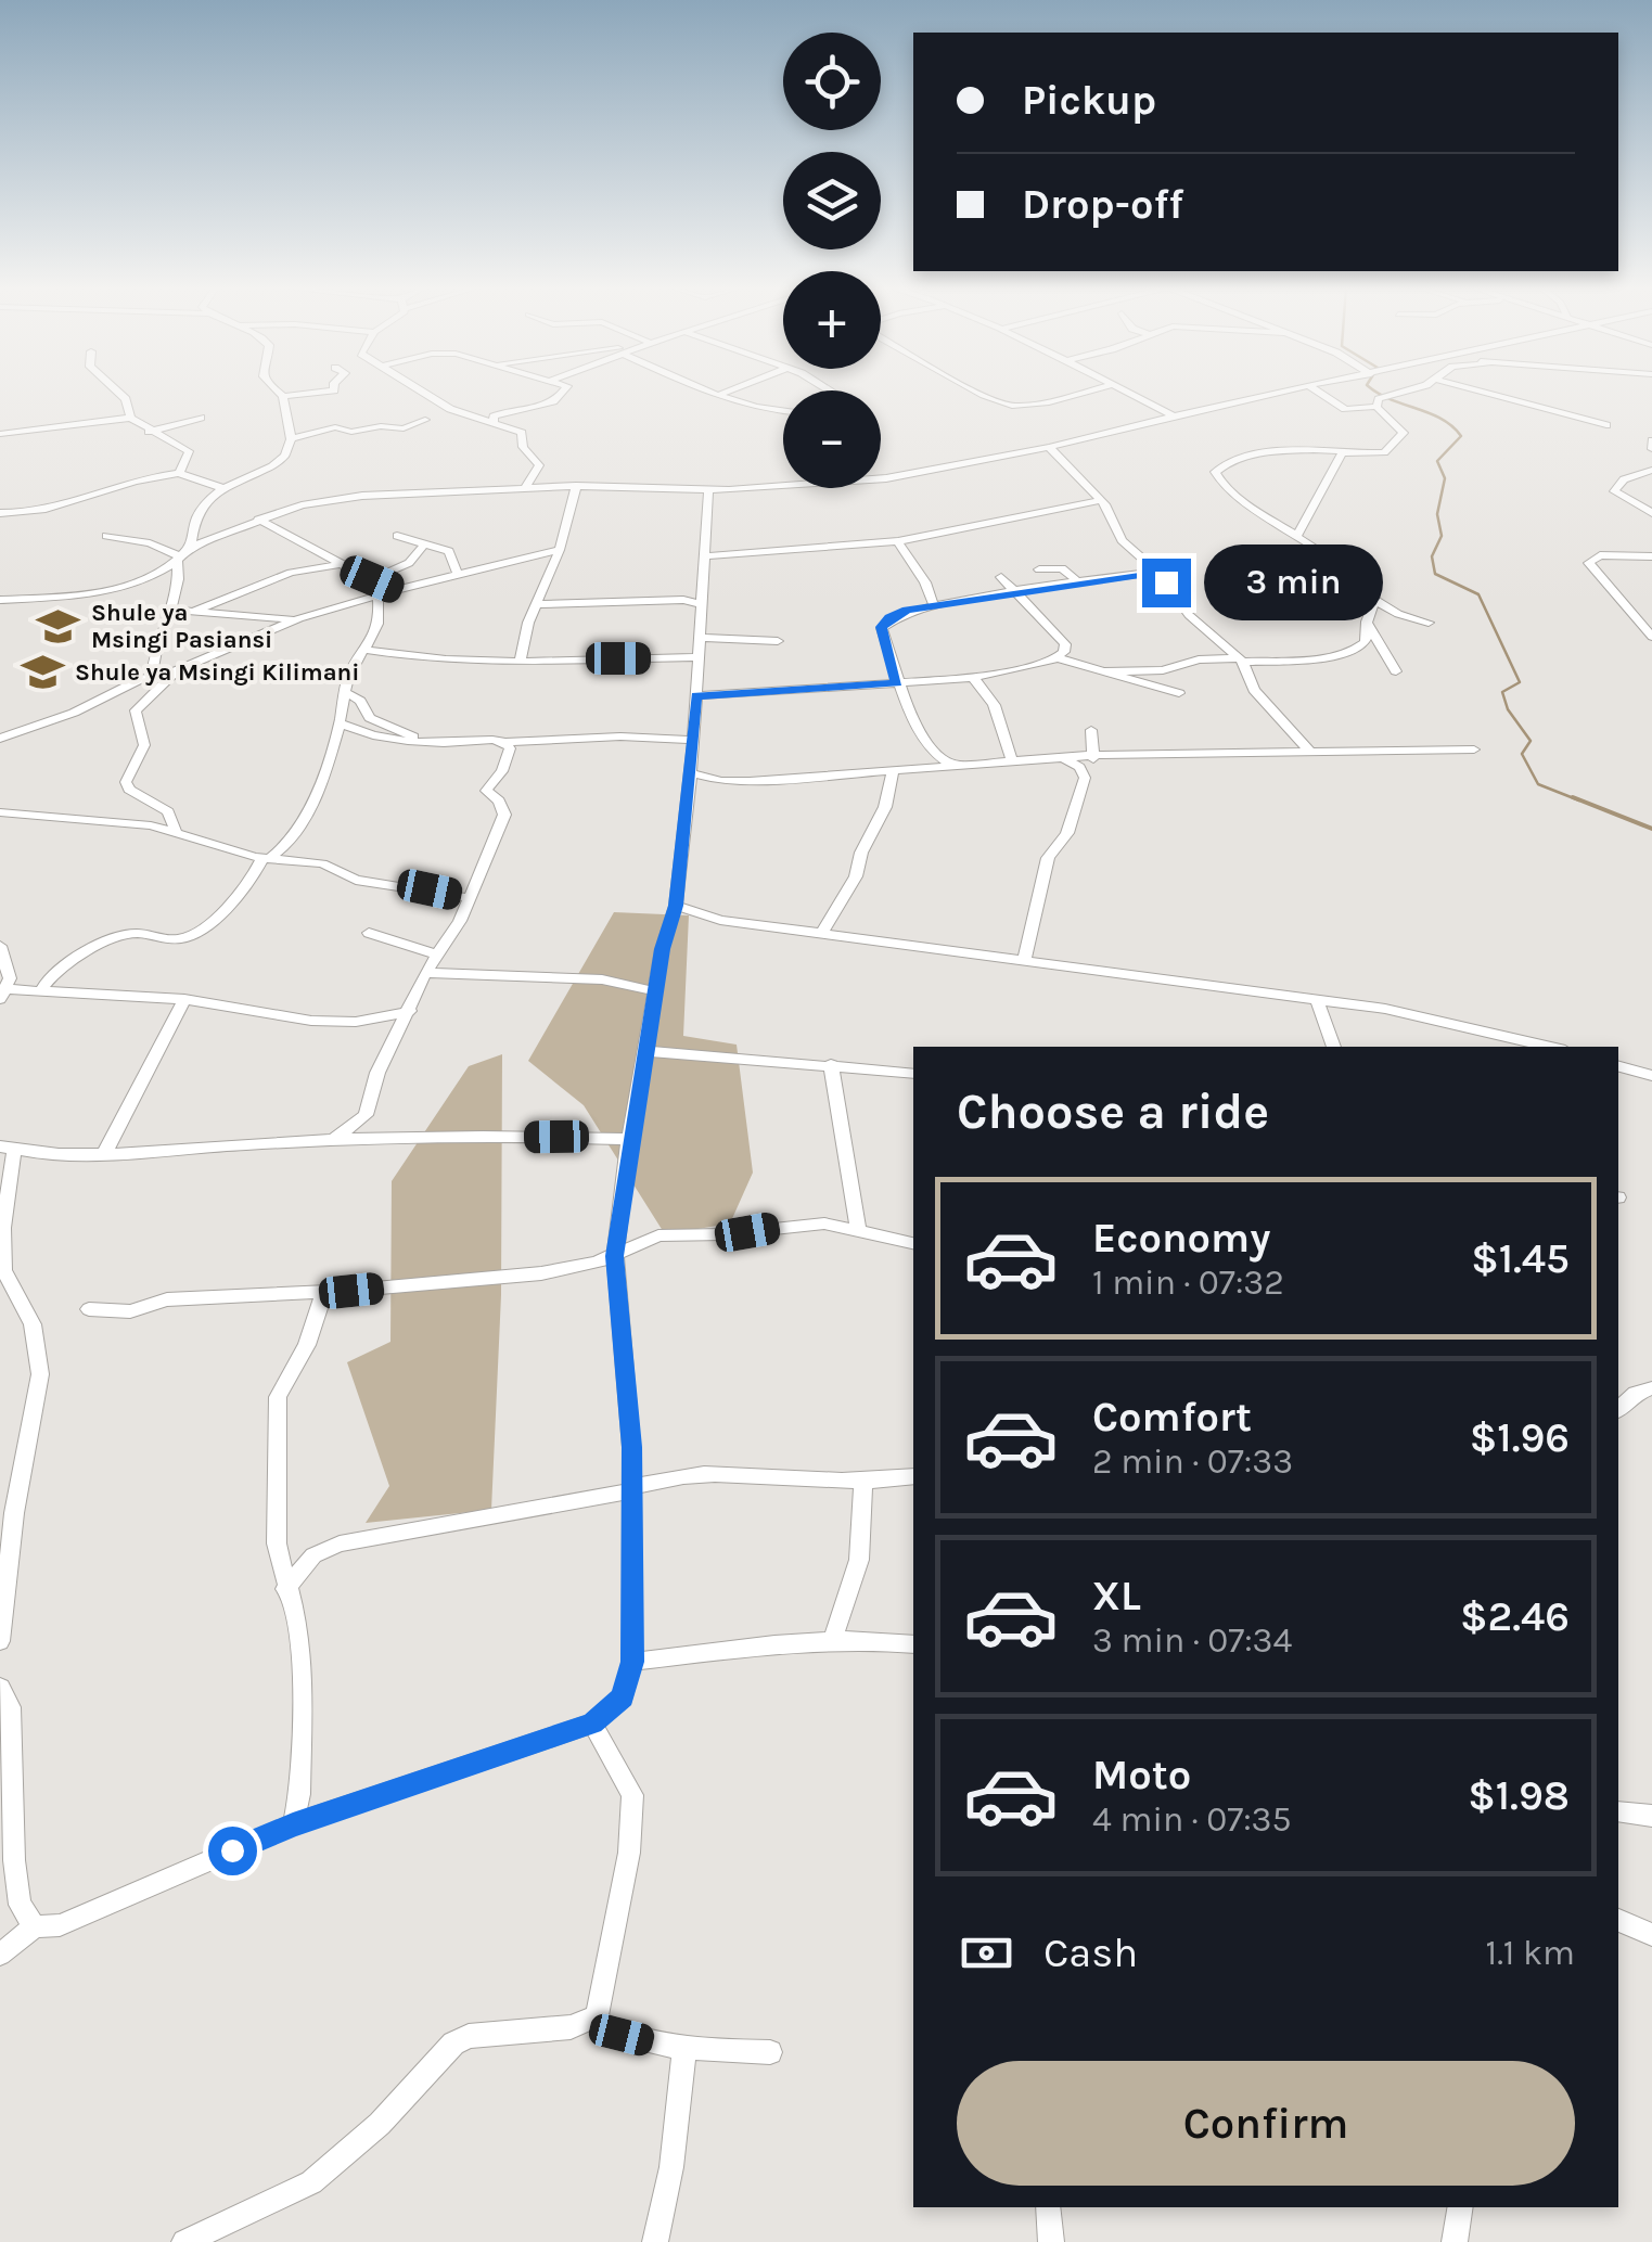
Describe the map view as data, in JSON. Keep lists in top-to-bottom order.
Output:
{
  "places": {
    "school or university": ["Shule ya Msingi Pasiansi", "Shule ya Msingi Kilimani"]
  },
  "page": {
    "map_buttons": ["+", "−"],
    "banner": ["Pickup", "Drop-off"],
    "bubble": "3 min",
    "heading": "Choose a ride",
    "list": [
      {
        "name": "Economy",
        "note": "1 min · 07:32",
        "value": "$1.45"
      },
      {
        "name": "Comfort",
        "note": "2 min · 07:33",
        "value": "$1.96"
      },
      {
        "name": "XL",
        "note": "3 min · 07:34",
        "value": "$2.46"
      },
      {
        "name": "Moto",
        "note": "4 min · 07:35",
        "value": "$1.98"
      }
    ],
    "pay": ["Cash", "1.1 km"],
    "buttons": "Confirm"
  }
}
